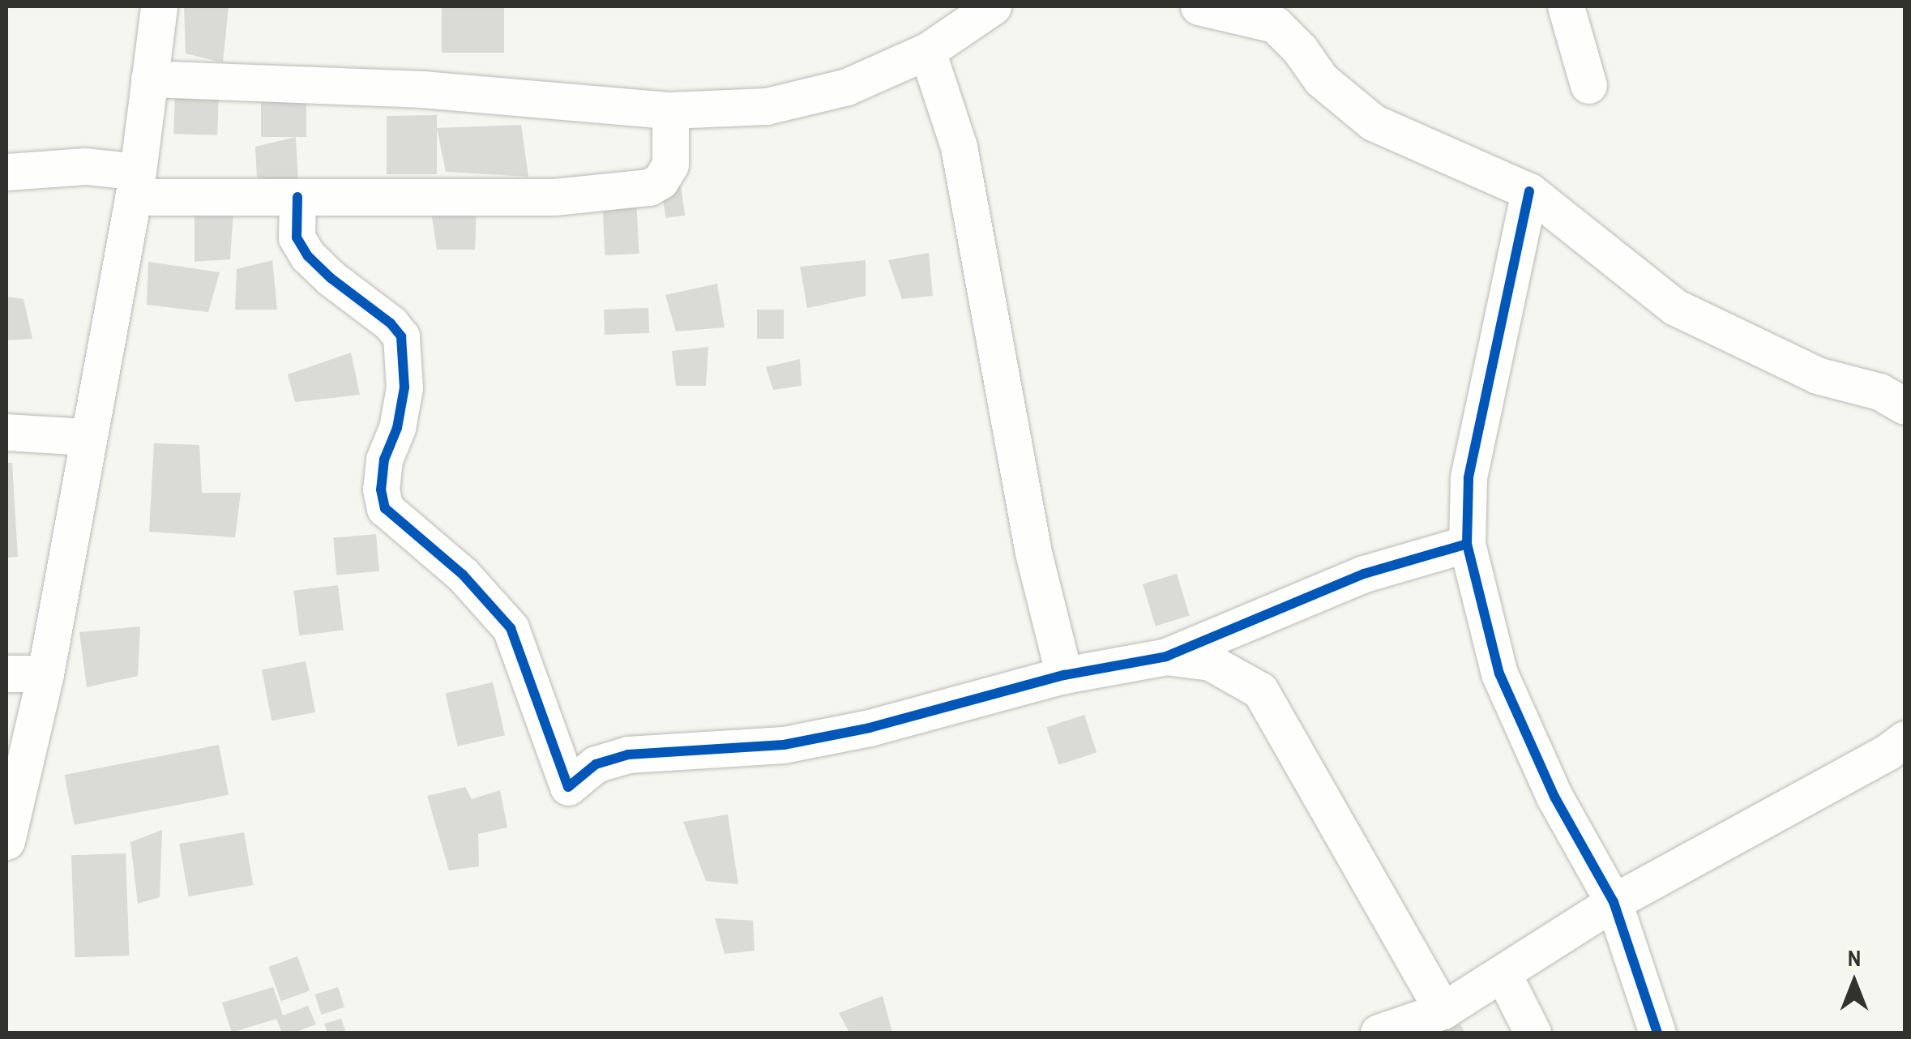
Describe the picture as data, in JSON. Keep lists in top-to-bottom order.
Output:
{
  "north": "top"
}
